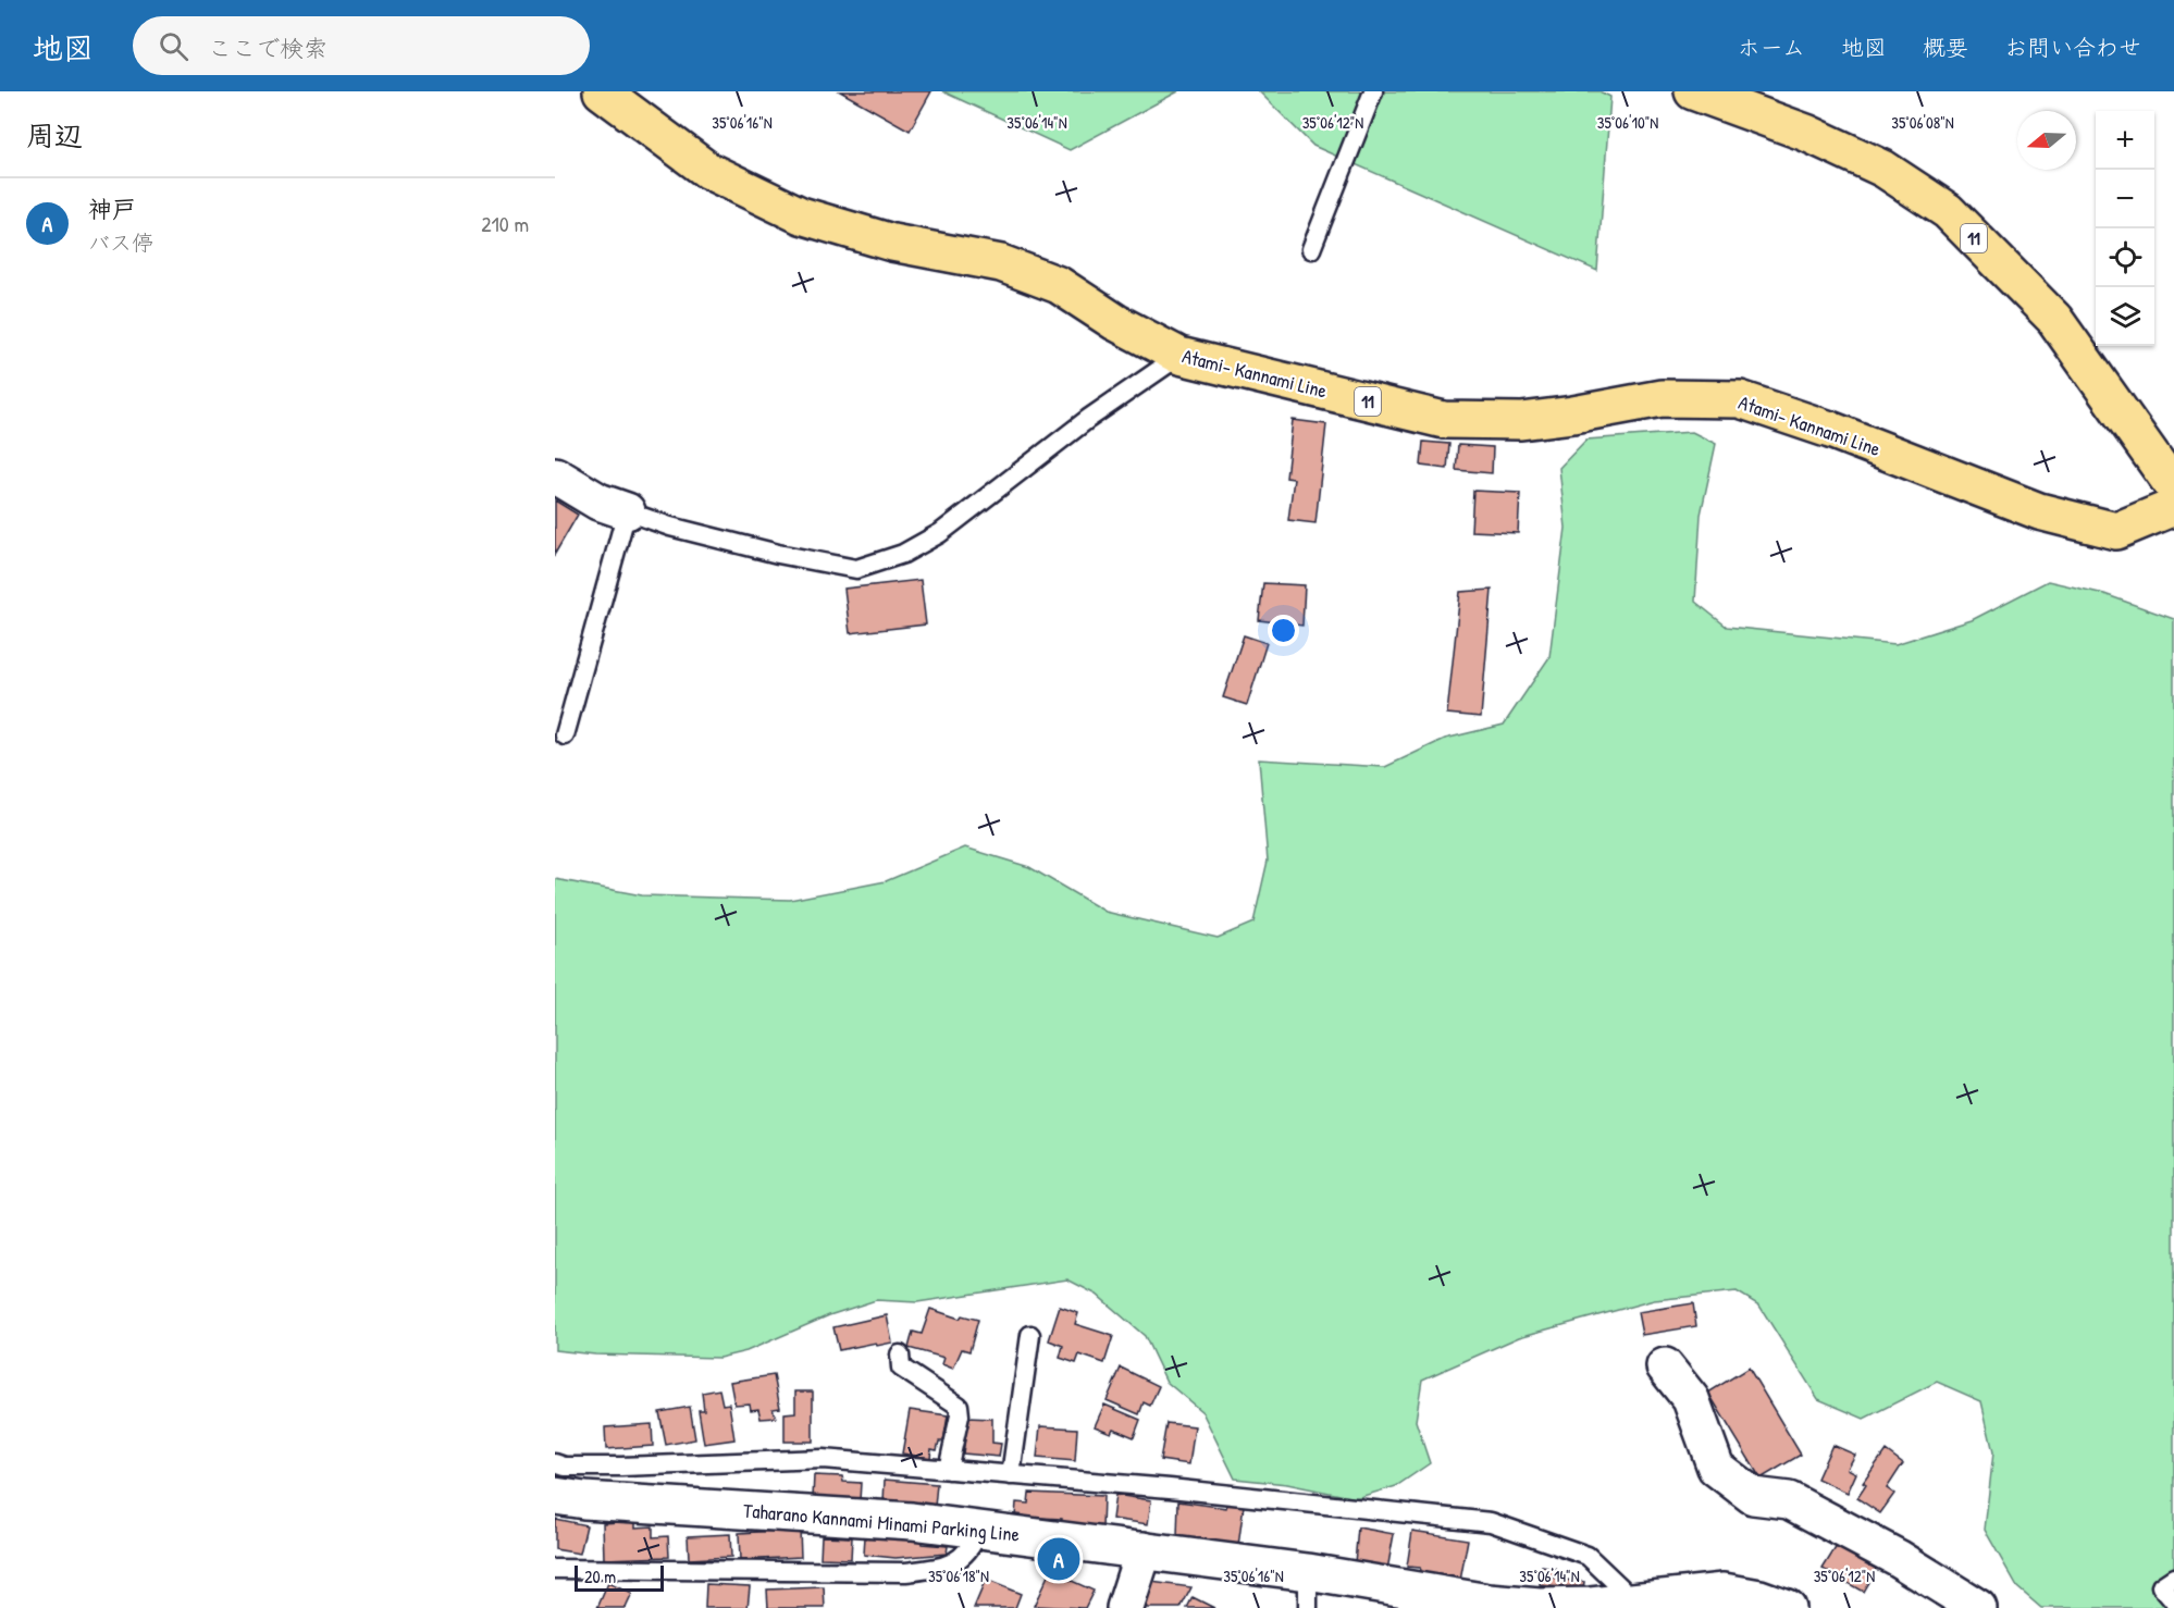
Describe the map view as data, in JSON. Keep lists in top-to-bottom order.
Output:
{
  "streets": {
    "main road": ["11", "Atami- Kannami Line", "Taharano Kannami Minami Parking Line"]
  },
  "scale_bar": "20 m",
  "north": "left",
  "page": {
    "header": "地図",
    "search": "ここで検索",
    "nav": [
      "ホーム",
      "地図",
      "概要",
      "お問い合わせ"
    ],
    "heading": "周辺",
    "map_buttons": ["+", "−"],
    "list": [
      {
        "mark": "A",
        "name": "神戸",
        "note": "バス停",
        "value": "210 m"
      }
    ],
    "pins": "A",
    "scale": "20 m"
  },
  "coordinates": [
    "35°06'14\"N",
    "35°06'10\"N",
    "35°06'08\"N",
    "35°06'16\"N",
    "35°06'12\"N",
    "35°06'18\"N"
  ]
}
